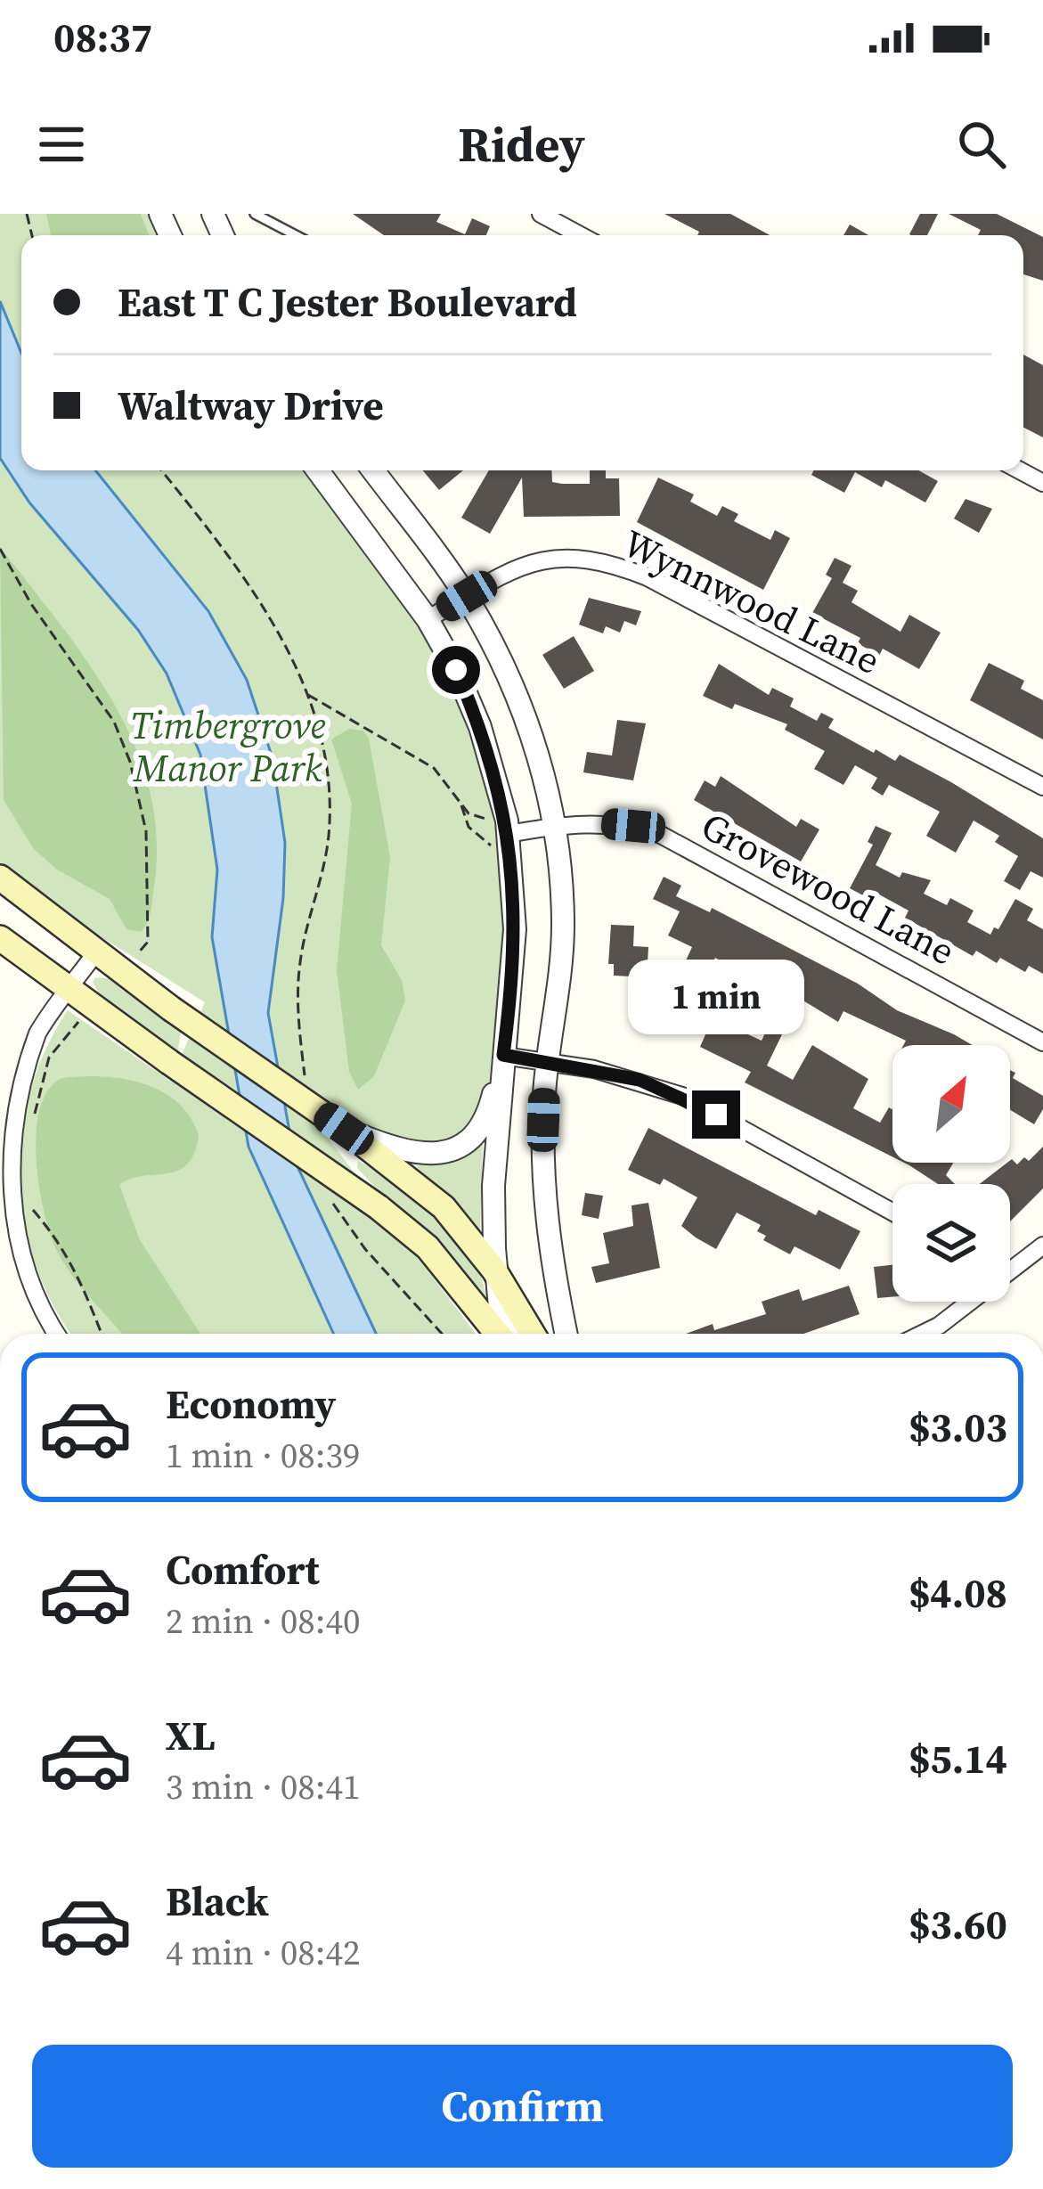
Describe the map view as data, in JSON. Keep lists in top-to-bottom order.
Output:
{
  "streets": {
    "street": ["Wynnwood Lane", "Grovewood Lane"]
  },
  "parks": ["Timbergrove Manor Park"],
  "north": "top right",
  "page": {
    "status": "08:37",
    "header": "Ridey",
    "banner": ["East T C Jester Boulevard", "Waltway Drive"],
    "bubble": "1 min",
    "list": [
      {
        "name": "Economy",
        "note": "1 min · 08:39",
        "value": "$3.03"
      },
      {
        "name": "Comfort",
        "note": "2 min · 08:40",
        "value": "$4.08"
      },
      {
        "name": "XL",
        "note": "3 min · 08:41",
        "value": "$5.14"
      },
      {
        "name": "Black",
        "note": "4 min · 08:42",
        "value": "$3.60"
      }
    ],
    "buttons": "Confirm"
  }
}
